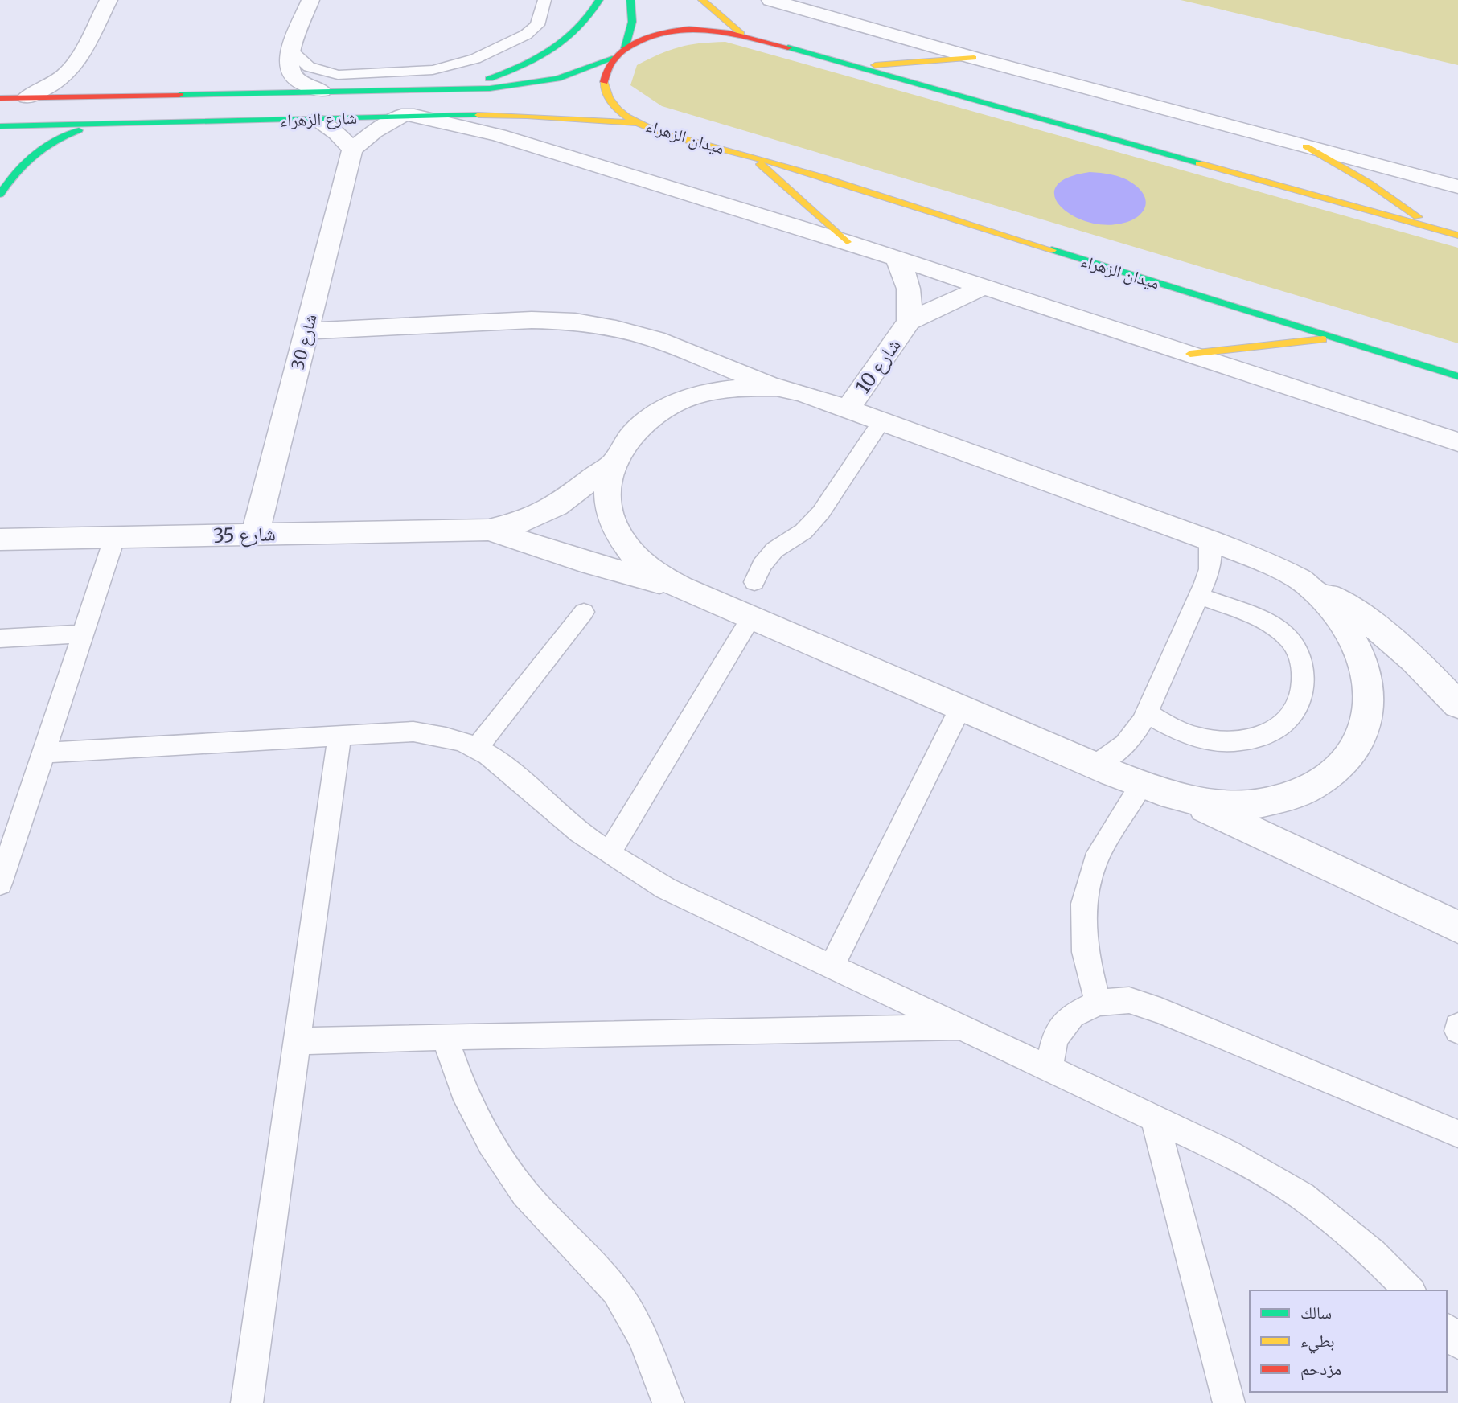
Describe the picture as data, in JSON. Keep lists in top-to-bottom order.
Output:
{
  "streets": {
    "main road": ["شارع الزهراء", "ميدان الزهراء"],
    "street": ["شارع 30", "شارع 10", "شارع 35"]
  },
  "crossings": [
    ["شارع الزهراء", "ميدان الزهراء"],
    ["شارع 30", "شارع 35"]
  ],
  "legend": ["سالك", "بطيء", "مزدحم"]
}
